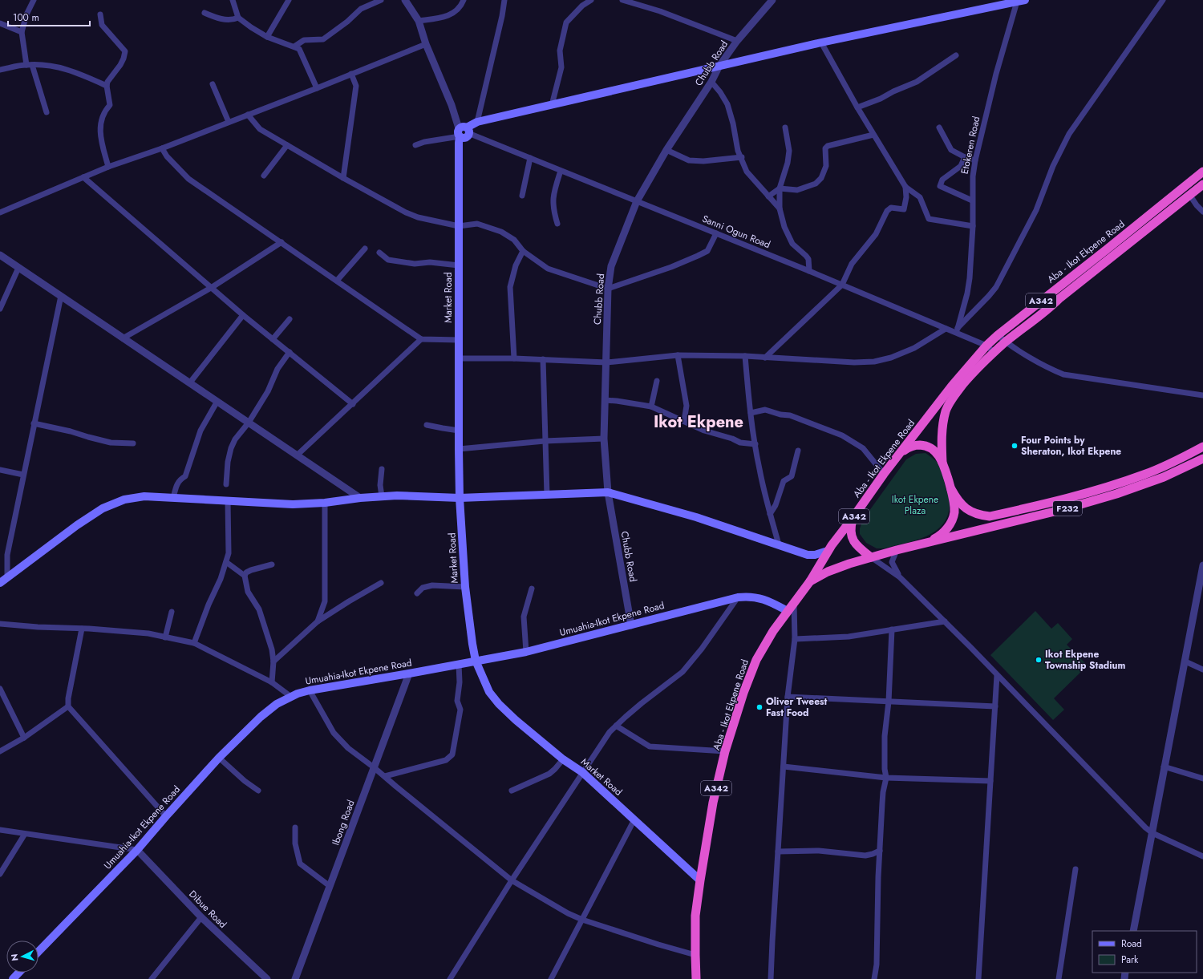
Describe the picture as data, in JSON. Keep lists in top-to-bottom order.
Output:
{
  "streets": {
    "highway": ["Aba - Ikot Ekpene Road", "A342", "F232"],
    "main road": ["Market Road", "Umuahia-Ikot Ekpene Road"],
    "street": [
      "Chubb Road",
      "Etokeren Road",
      "Sanni Ogun Road",
      "Ibong Road",
      "Dibue Road"
    ]
  },
  "crossings": [
    ["Chubb Road", "Sanni Ogun Road"],
    ["Chubb Road", "Umuahia-Ikot Ekpene Road"],
    ["Etokeren Road", "Sanni Ogun Road"],
    ["Sanni Ogun Road", "Aba - Ikot Ekpene Road"],
    ["Sanni Ogun Road", "Market Road"],
    ["Sanni Ogun Road", "A342"],
    ["Aba - Ikot Ekpene Road", "Market Road"],
    ["Aba - Ikot Ekpene Road", "A342"],
    ["Aba - Ikot Ekpene Road", "F232"],
    ["Aba - Ikot Ekpene Road", "Umuahia-Ikot Ekpene Road"],
    ["Market Road", "Umuahia-Ikot Ekpene Road"],
    ["A342", "F232"],
    ["Umuahia-Ikot Ekpene Road", "Ibong Road"],
    ["Umuahia-Ikot Ekpene Road", "Dibue Road"]
  ],
  "districts": ["Ikot Ekpene"],
  "parks": ["Ikot Ekpene Plaza"],
  "places": ["Four Points by Sheraton, Ikot Ekpene", "Ikot Ekpene Township Stadium", "Oliver Tweest Fast Food"],
  "legend": ["Road", "Park"],
  "scale_bar": "100 m",
  "north": "left"
}
